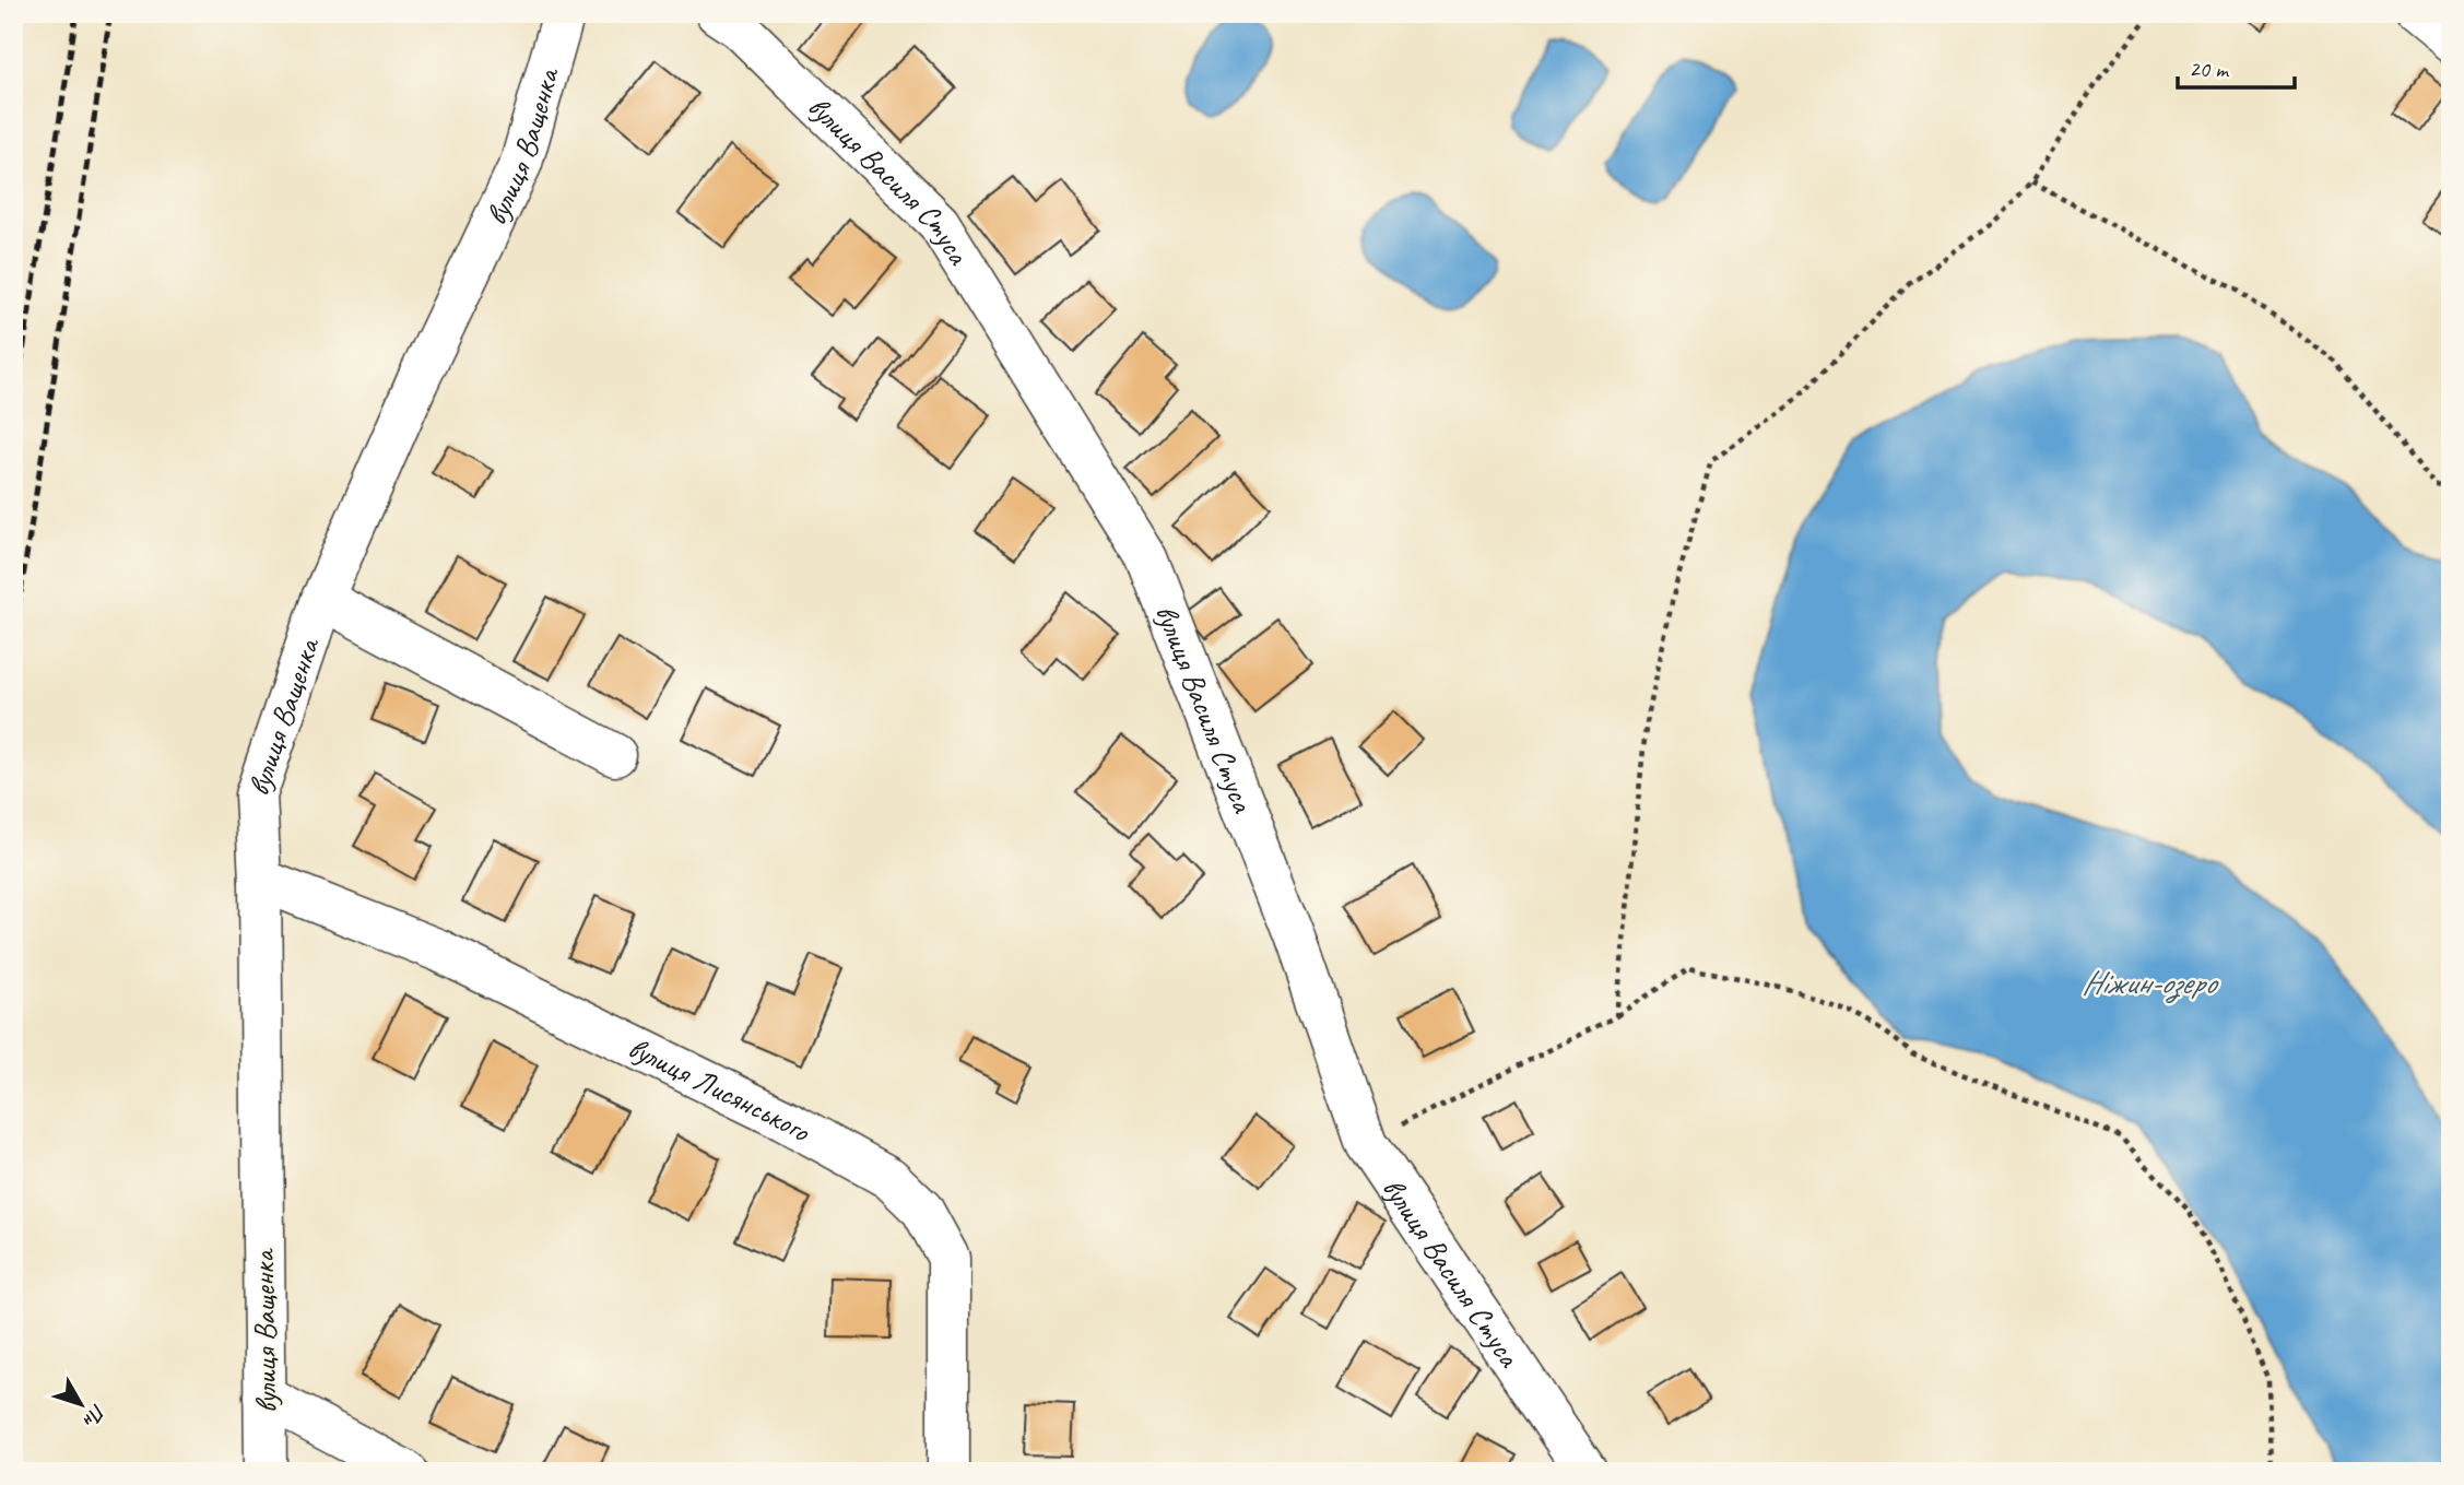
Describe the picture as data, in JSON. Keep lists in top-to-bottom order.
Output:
{
  "streets": {
    "street": ["вулиця Ващенка", "вулиця Василя Стуса", "вулиця Лисянського"]
  },
  "crossings": [
    ["вулиця Ващенка", "вулиця Лисянського"]
  ],
  "water": ["Ніжин-озеро"],
  "scale_bar": "20 m",
  "north": "bottom right"
}
